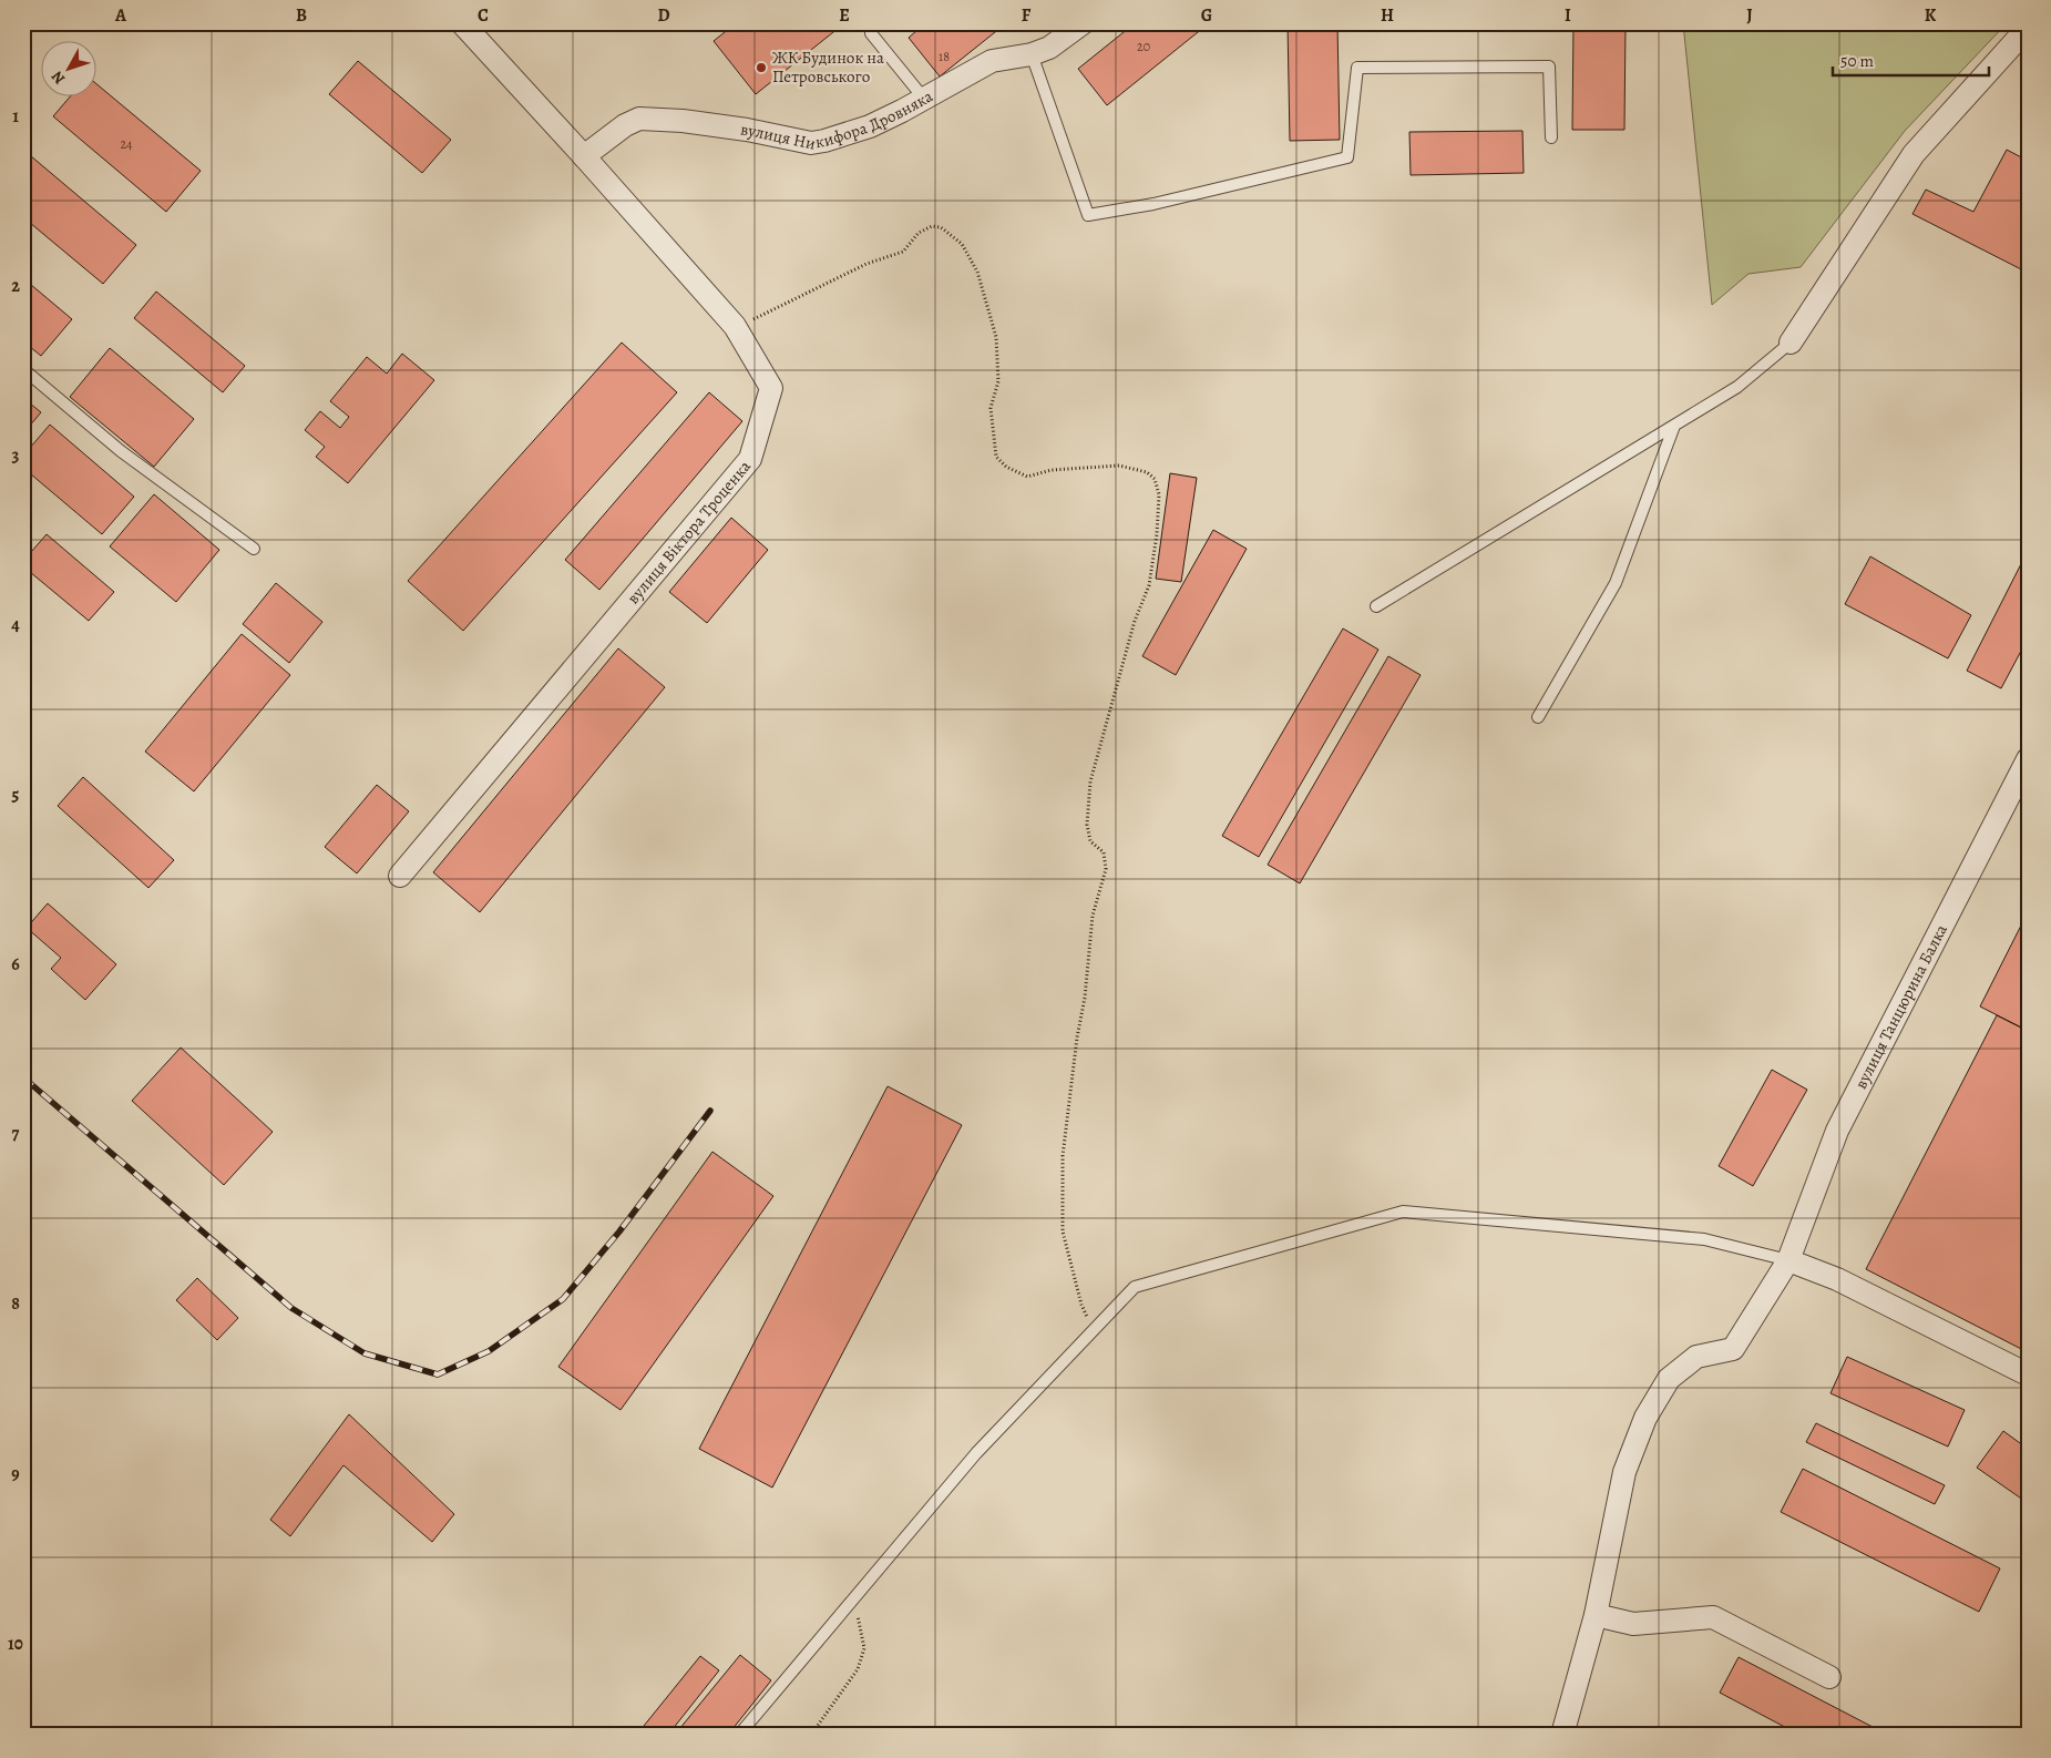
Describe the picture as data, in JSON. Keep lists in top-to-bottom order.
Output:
{
  "streets": {
    "street": ["вулиця Никифора Дровняка", "вулиця Віктора Троценка", "вулиця Танцюрина Балка"]
  },
  "crossings": [
    ["вулиця Никифора Дровняка", "вулиця Віктора Троценка"]
  ],
  "places": ["ЖК Будинок на Петровського"],
  "house_numbers": ["20", "18", "24"],
  "scale_bar": "50 m",
  "north": "bottom left",
  "grid": {
    "columns": [
      "A",
      "B",
      "C",
      "D",
      "E",
      "F",
      "G",
      "H",
      "I",
      "J",
      "K"
    ],
    "rows": [
      "1",
      "2",
      "3",
      "4",
      "5",
      "6",
      "7",
      "8",
      "9",
      "10"
    ]
  }
}
